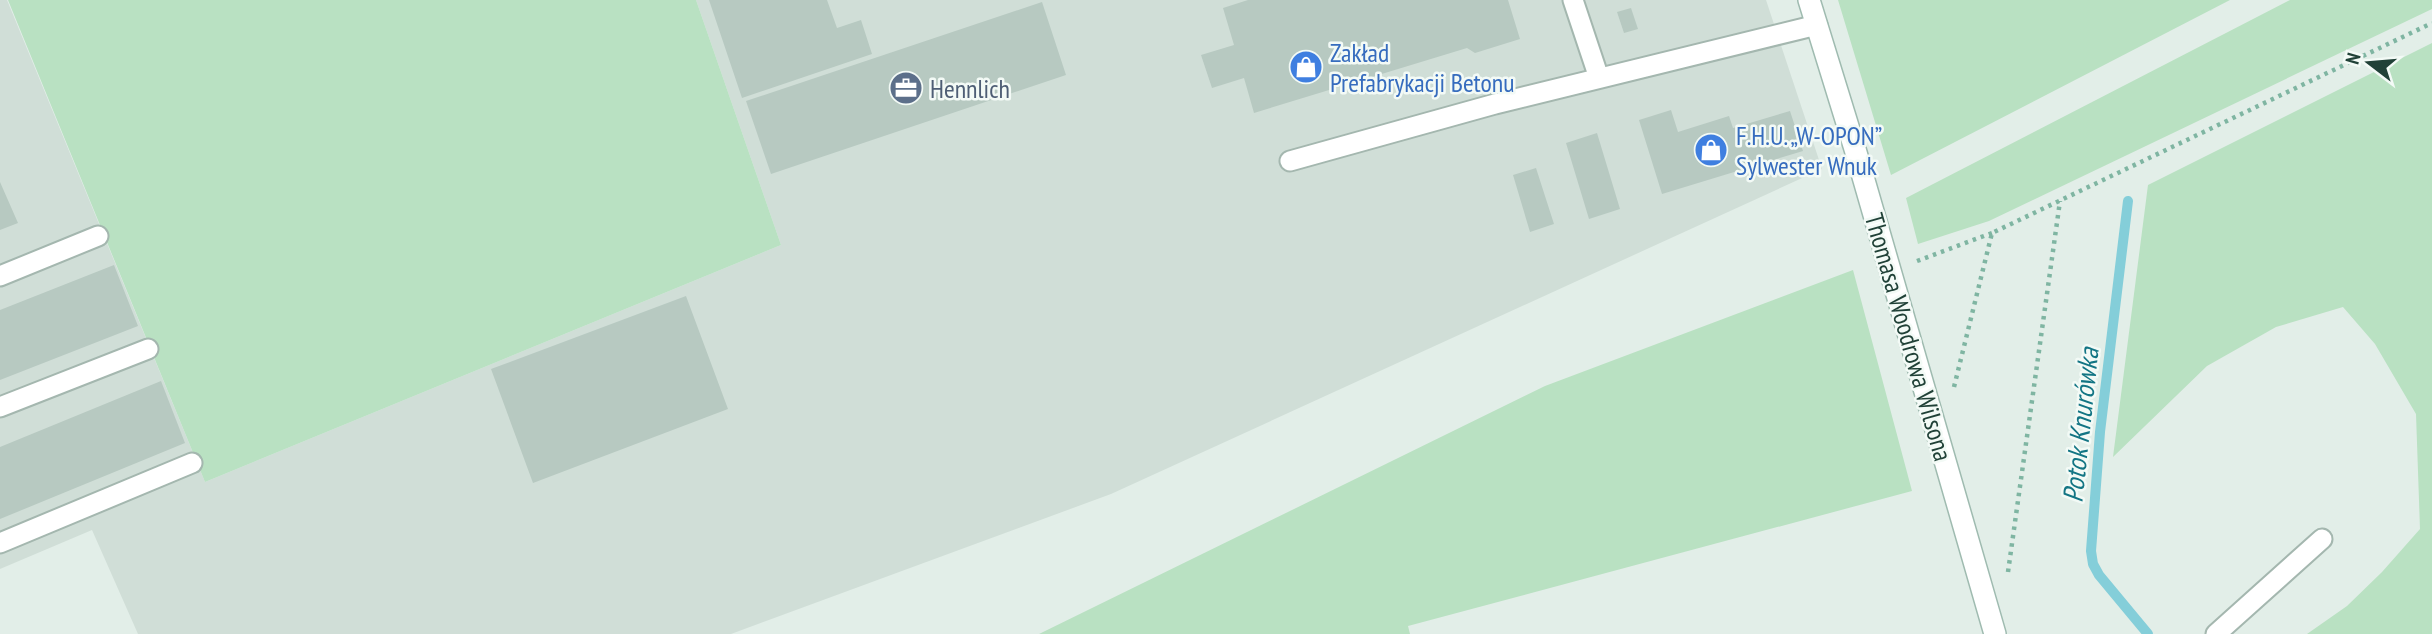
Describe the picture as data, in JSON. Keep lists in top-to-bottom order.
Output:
{
  "streets": {
    "street": ["Thomasa Woodrowa Wilsona"]
  },
  "water": ["Potok Knurówka"],
  "places": {
    "shop": ["Zakład Prefabrykacji Betonu", "F.H.U. „W-OPON” Sylwester Wnuk"],
    "office": ["Hennlich"]
  },
  "north": "left"
}
